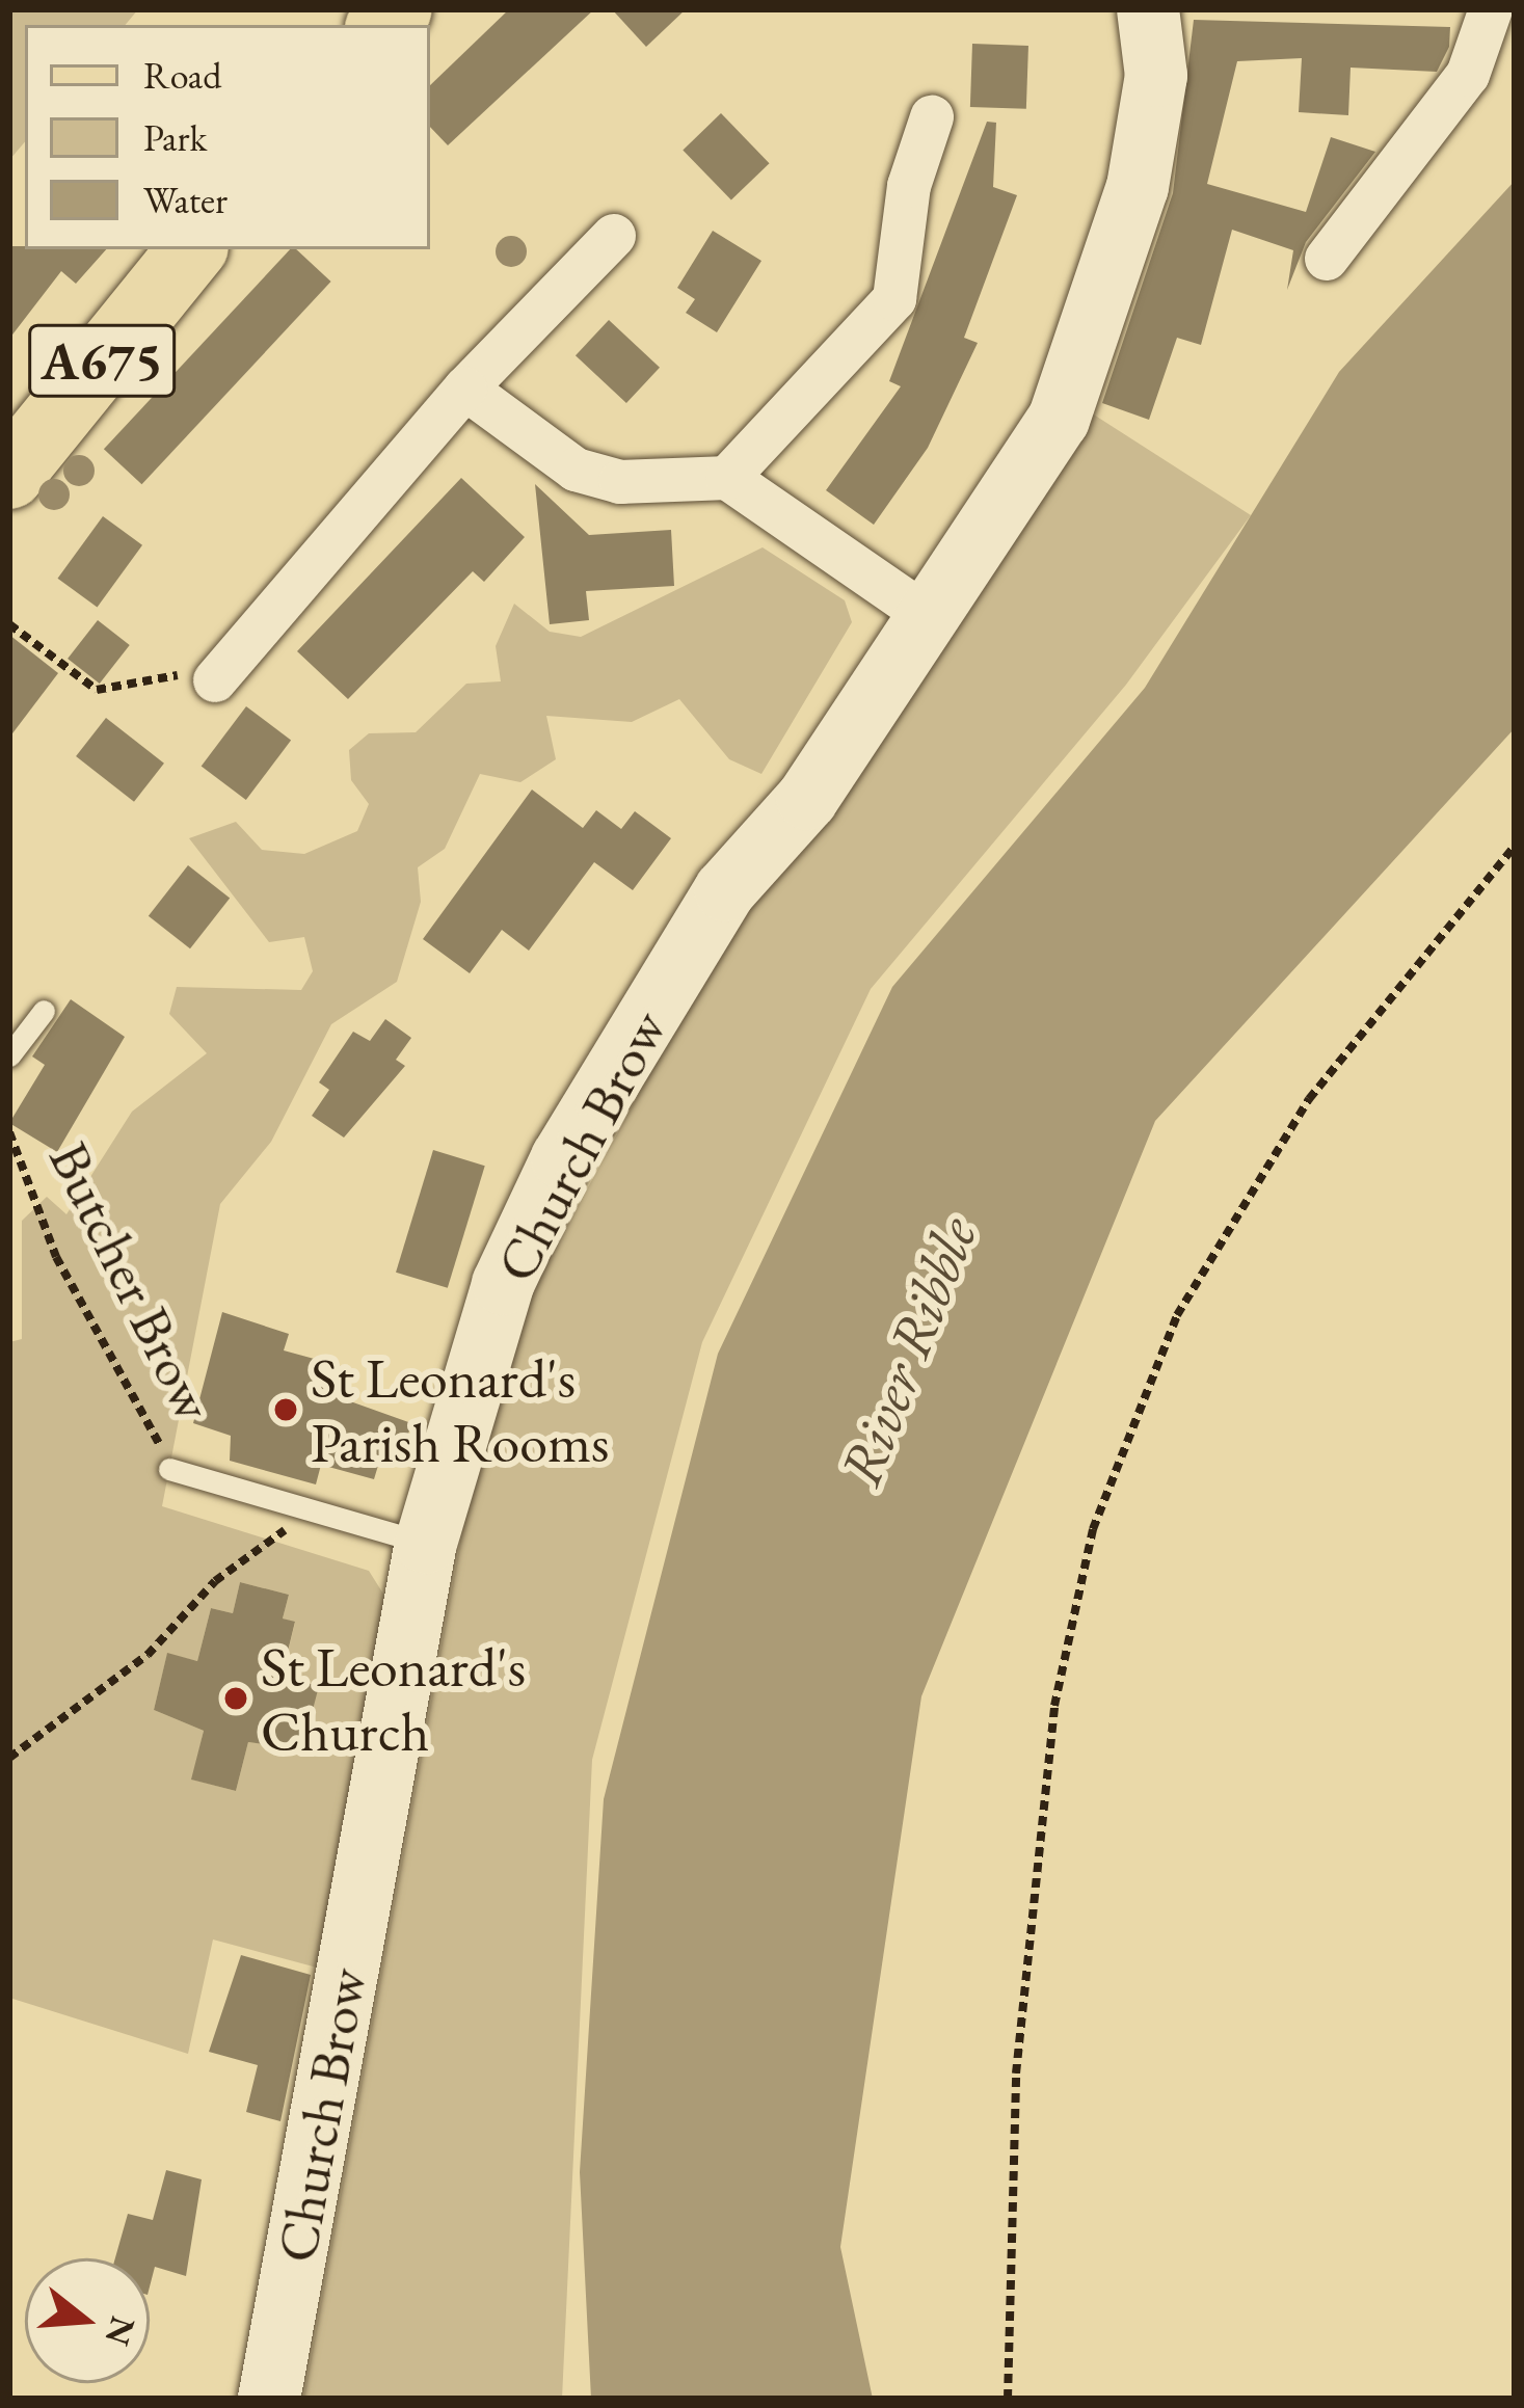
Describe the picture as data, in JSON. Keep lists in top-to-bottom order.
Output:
{
  "streets": {
    "main road": ["A675", "Church Brow"],
    "path": ["Butcher Brow"]
  },
  "water": ["River Ribble"],
  "places": ["St Leonard's Parish Rooms", "St Leonard's Church"],
  "legend": ["Road", "Park", "Water"],
  "north": "right"
}
